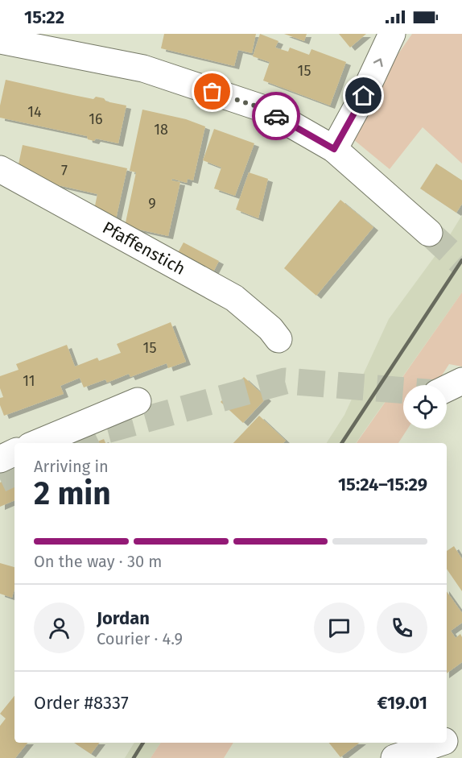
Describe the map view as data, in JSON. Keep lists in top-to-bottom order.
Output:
{
  "streets": {
    "street": ["Pfaffenstich"]
  },
  "house_numbers": [
    "15",
    "14",
    "16",
    "18",
    "7",
    "9",
    "15",
    "11"
  ],
  "page": {
    "status": "15:22",
    "heading": ["2 min", "Arriving in", "15:24–15:29"],
    "panel": [
      "Jordan",
      "Courier · 4.9",
      "Order #8337",
      "€19.01"
    ],
    "bar": "On the way · 30 m"
  }
}
